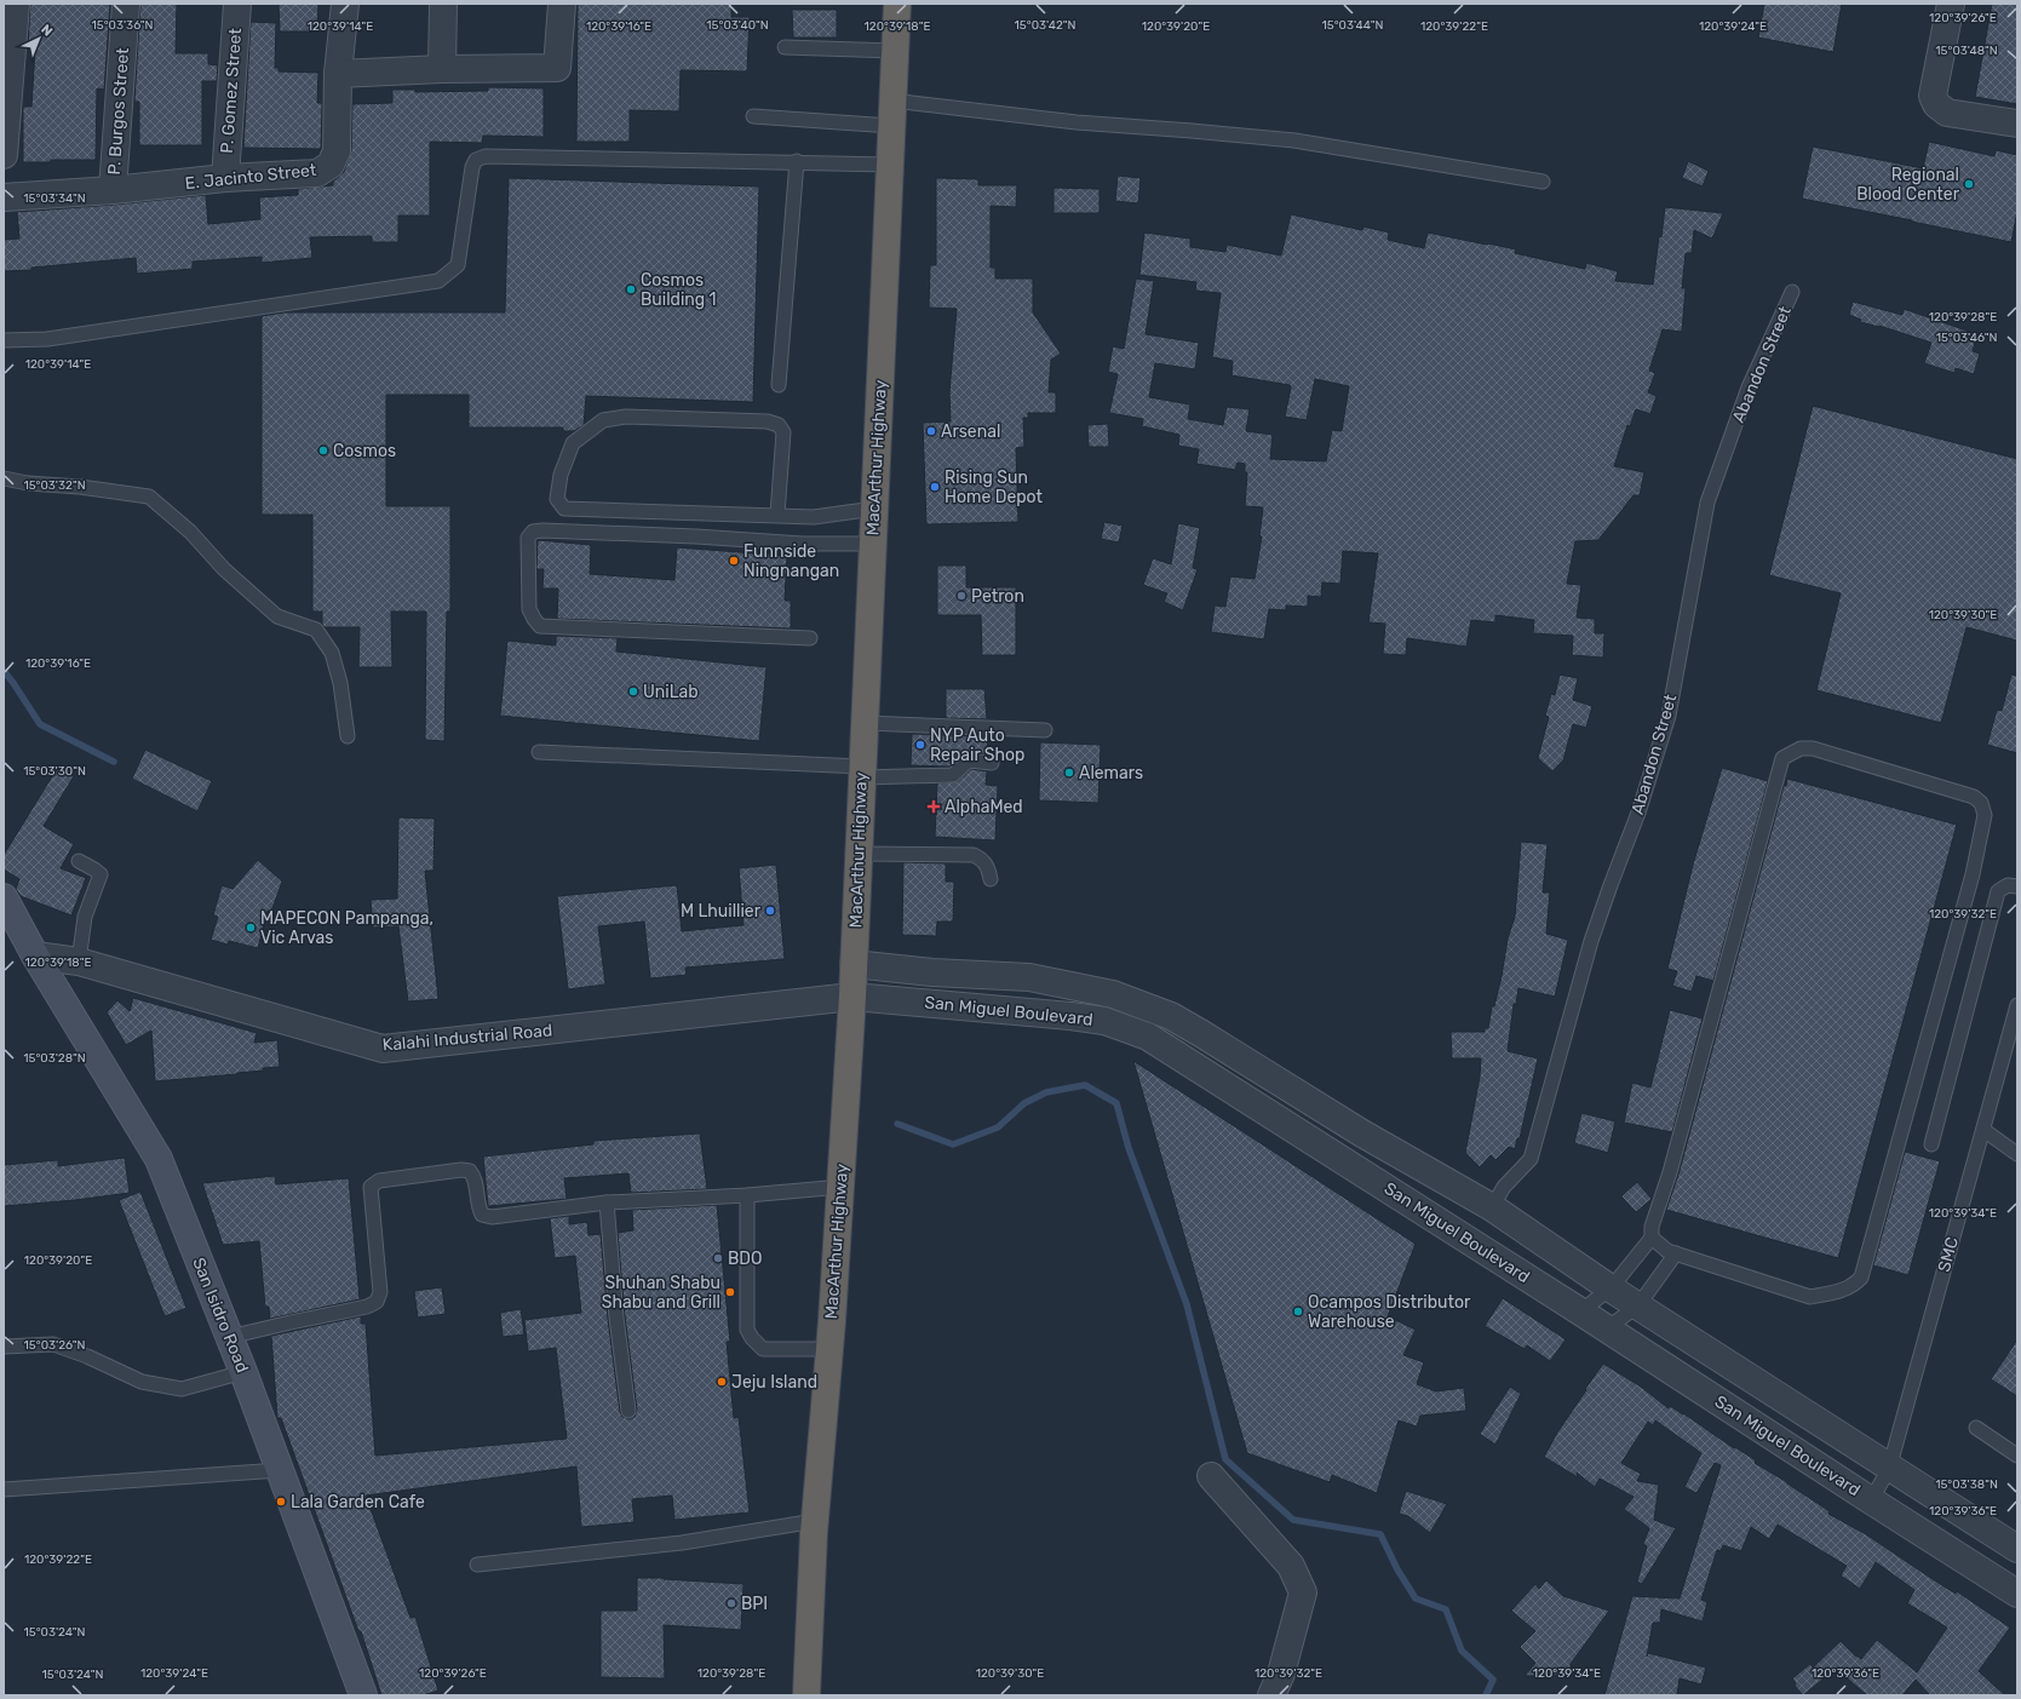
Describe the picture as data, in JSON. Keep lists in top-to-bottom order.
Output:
{
  "streets": {
    "highway": ["MacArthur Highway"],
    "main road": ["San Isidro Road"],
    "street": [
      "P. Gomez Street",
      "P. Burgos Street",
      "E. Jacinto Street",
      "San Miguel Boulevard",
      "Kalahi Industrial Road"
    ],
    "lane": ["Abandon Street", "SMC"]
  },
  "crossings": [
    ["P. Gomez Street", "E. Jacinto Street"],
    ["P. Burgos Street", "E. Jacinto Street"],
    ["Abandon Street", "San Miguel Boulevard"],
    ["MacArthur Highway", "San Miguel Boulevard"],
    ["MacArthur Highway", "Kalahi Industrial Road"],
    ["San Miguel Boulevard", "Kalahi Industrial Road"],
    ["San Miguel Boulevard", "SMC"],
    ["Kalahi Industrial Road", "San Isidro Road"]
  ],
  "places": {
    "other": [
      "Regional Blood Center",
      "Cosmos Building 1",
      "Arsenal",
      "Cosmos",
      "Rising Sun Home Depot",
      "Funnside Ningnangan",
      "Petron",
      "UniLab",
      "NYP Auto Repair Shop",
      "Alemars",
      "M Lhuillier",
      "MAPECON Pampanga, Vic Arvas",
      "BDO",
      "Shuhan Shabu Shabu and Grill",
      "Ocampos Distributor Warehouse",
      "Jeju Island",
      "Lala Garden Cafe",
      "BPI"
    ],
    "health": ["AlphaMed"]
  },
  "north": "top right",
  "coordinates": [
    "120°39'26\"E",
    "15°03'44\"N",
    "15°03'36\"N",
    "15°03'40\"N",
    "15°03'42\"N",
    "120°39'14\"E",
    "120°39'16\"E",
    "120°39'20\"E",
    "120°39'24\"E",
    "120°39'18\"E",
    "120°39'22\"E",
    "15°03'48\"N",
    "15°03'34\"N",
    "120°39'28\"E",
    "15°03'46\"N",
    "15°03'32\"N",
    "120°39'30\"E",
    "15°03'30\"N",
    "120°39'32\"E",
    "15°03'28\"N",
    "120°39'34\"E",
    "15°03'26\"N",
    "15°03'38\"N",
    "120°39'36\"E",
    "15°03'24\"N"
  ]
}
